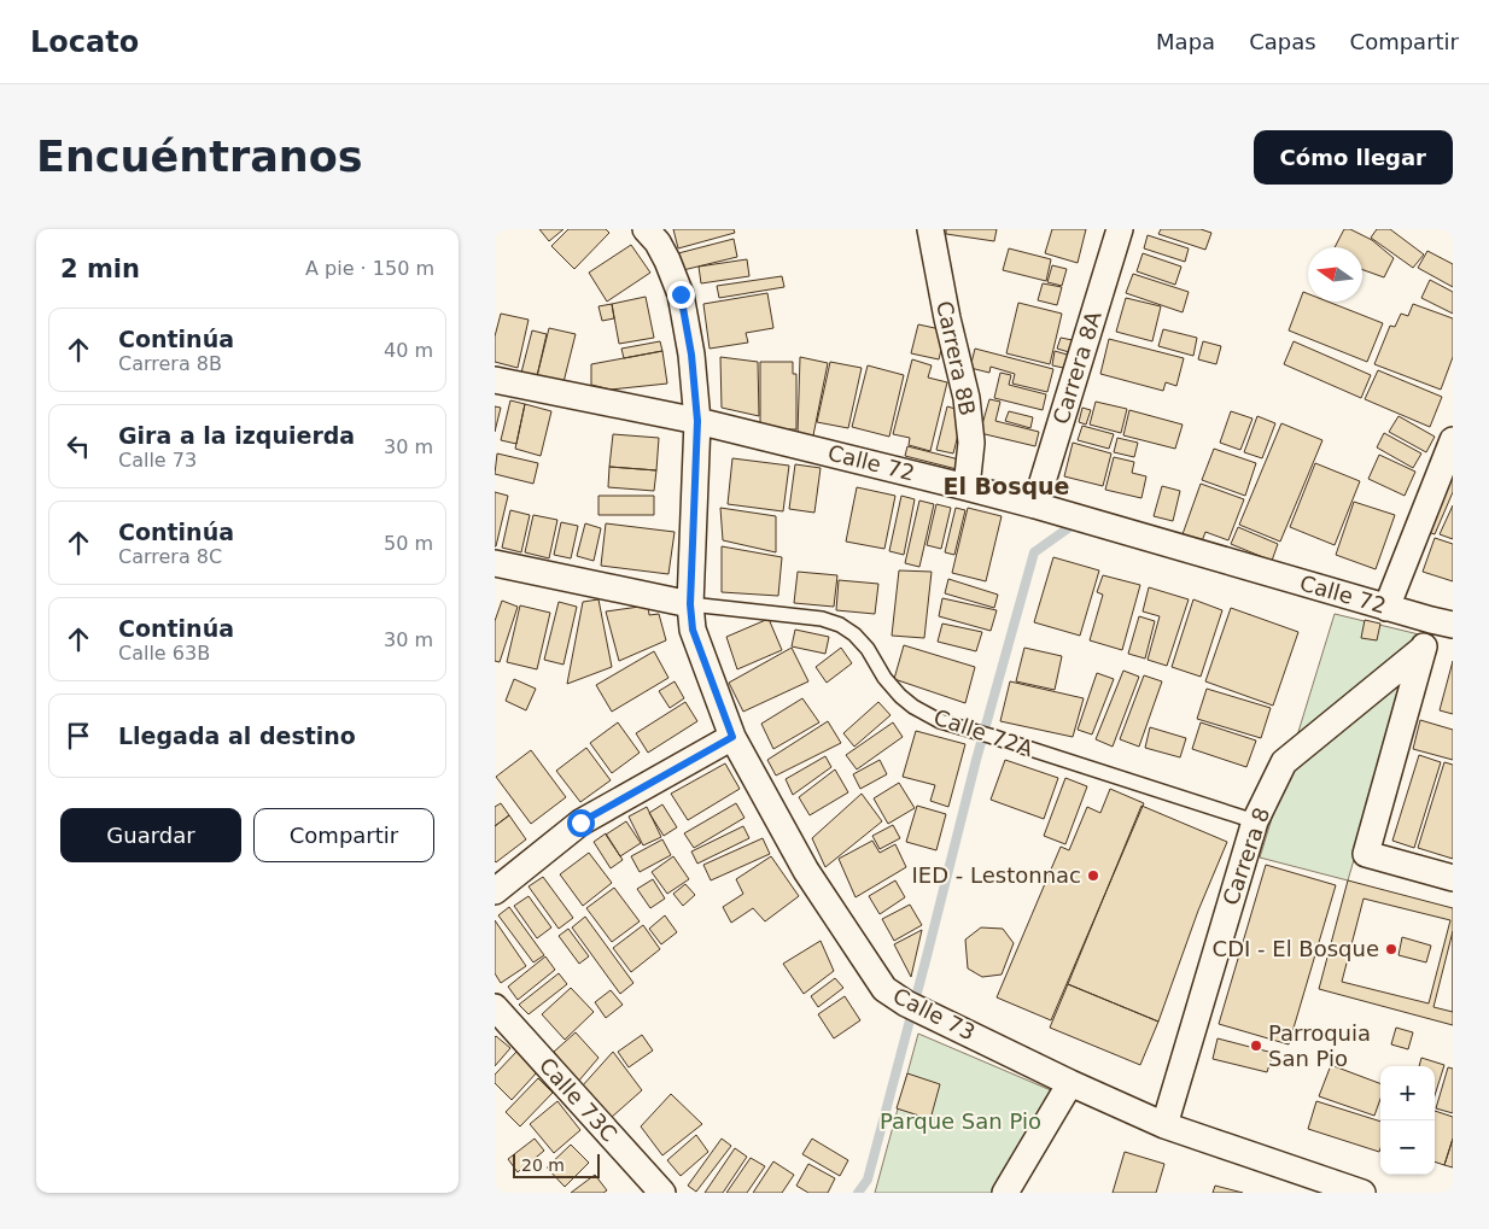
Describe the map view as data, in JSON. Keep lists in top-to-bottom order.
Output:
{
  "streets": {
    "street": [
      "Carrera 8B",
      "Carrera 8A",
      "Calle 72",
      "Calle 72A",
      "Carrera 8",
      "Calle 73",
      "Calle 73C"
    ]
  },
  "crossings": [
    ["Carrera 8B", "Calle 72"],
    ["Carrera 8A", "Calle 72"],
    ["Calle 72", "Calle 73"],
    ["Calle 72A", "Carrera 8"],
    ["Calle 72A", "Calle 73"],
    ["Carrera 8", "Calle 73"]
  ],
  "districts": ["El Bosque"],
  "parks": ["Parque San Pio"],
  "places": ["IED - Lestonnac", "CDI - El Bosque", "Parroquia San Pio"],
  "scale_bar": "20 m",
  "north": "left",
  "page": {
    "header": "Locato",
    "nav": ["Mapa", "Capas", "Compartir"],
    "buttons": [
      "Cómo llegar",
      ["Guardar", "Compartir"]
    ],
    "title": "Encuéntranos",
    "heading": ["2 min", "A pie · 150 m"],
    "list": [
      ["Continúa", "Carrera 8B", "40 m"],
      ["Gira a la izquierda", "Calle 73", "30 m"],
      ["Continúa", "Carrera 8C", "50 m"],
      ["Continúa", "Calle 63B", "30 m"],
      "Llegada al destino"
    ],
    "map_buttons": ["+", "−"],
    "scale": "20 m"
  }
}
